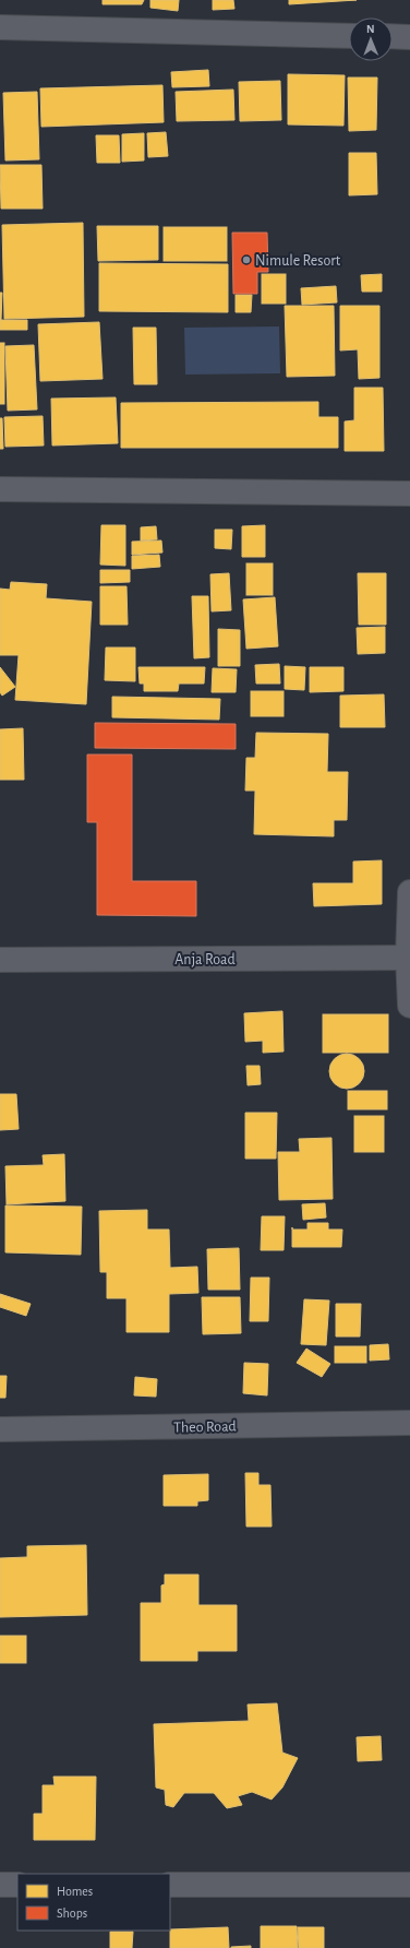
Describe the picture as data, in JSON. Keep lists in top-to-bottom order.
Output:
{
  "streets": {
    "street": ["Anja Road", "Theo Road"]
  },
  "places": ["Nimule Resort"],
  "legend": ["Homes", "Shops"],
  "north": "top"
}
